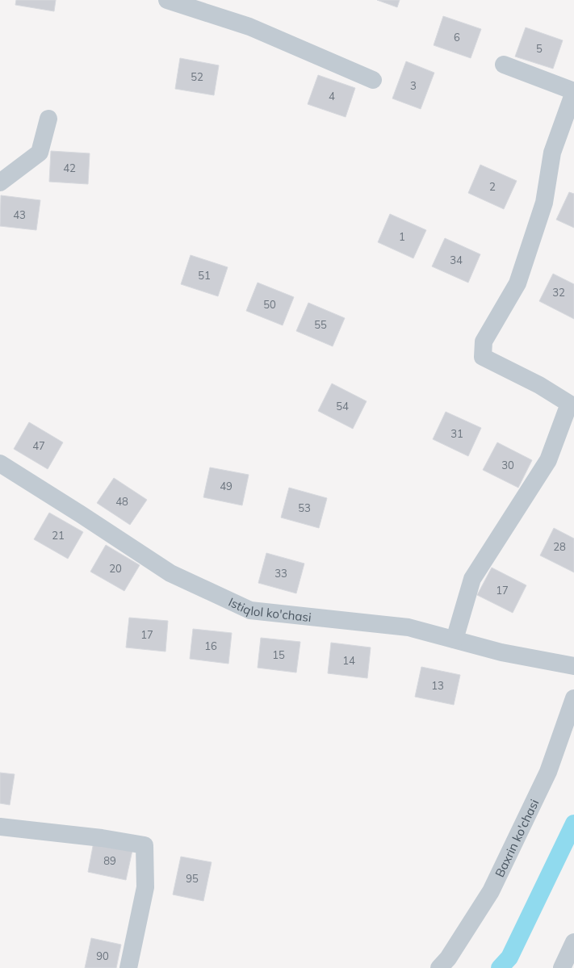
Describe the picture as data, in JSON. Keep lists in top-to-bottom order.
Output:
{
  "streets": {
    "street": ["Istiqlol ko'chasi", "Baxrin ko'chasi"]
  },
  "house_numbers": [
    "6",
    "5",
    "52",
    "3",
    "4",
    "42",
    "2",
    "43",
    "1",
    "34",
    "51",
    "32",
    "50",
    "55",
    "54",
    "31",
    "47",
    "30",
    "49",
    "48",
    "53",
    "21",
    "28",
    "20",
    "33",
    "17",
    "17",
    "16",
    "15",
    "14",
    "13",
    "89",
    "95",
    "90"
  ]
}
